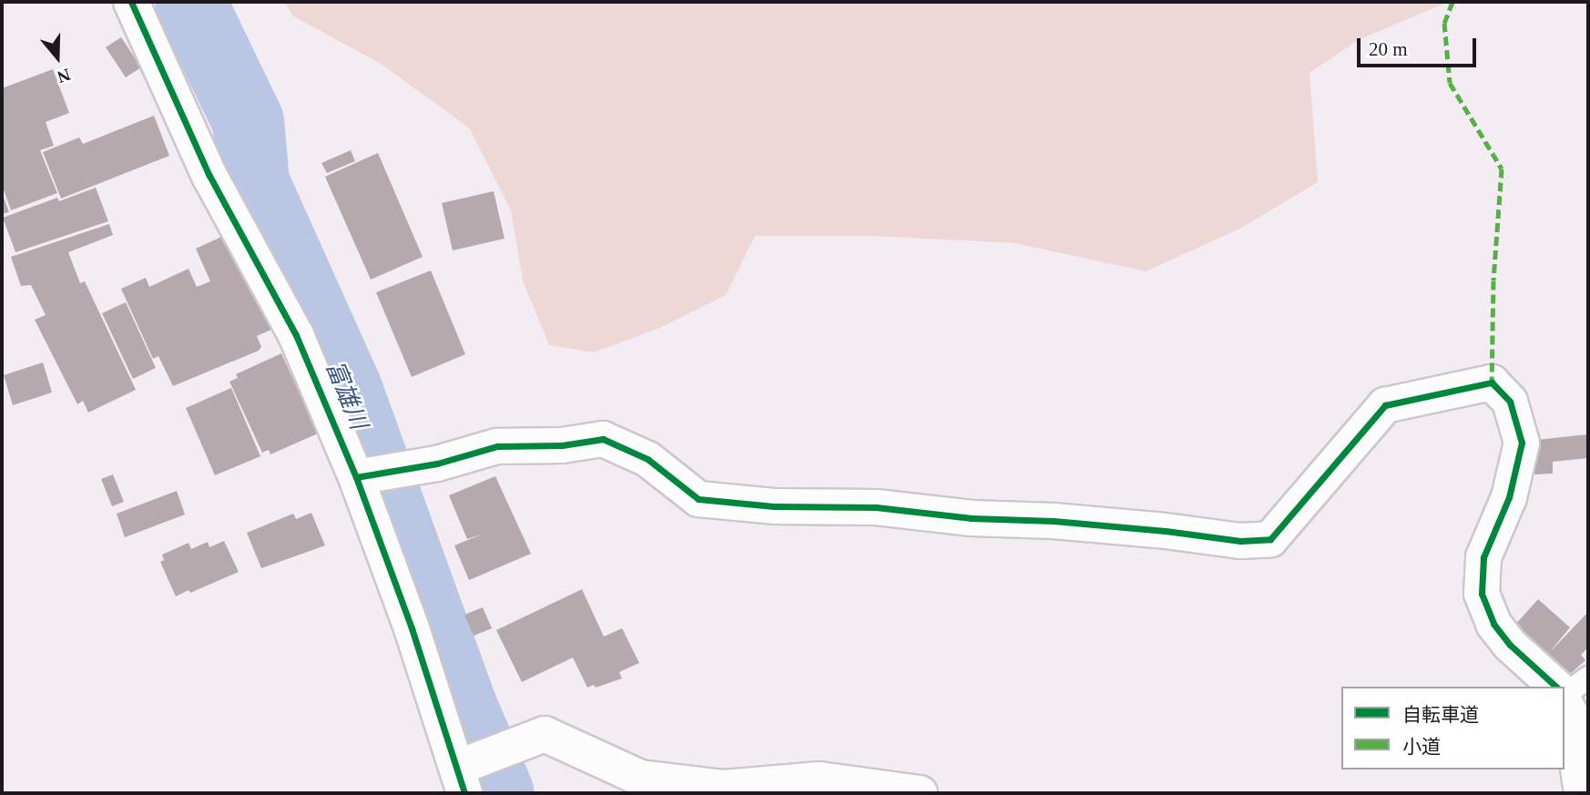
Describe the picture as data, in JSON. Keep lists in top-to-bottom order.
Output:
{
  "water": ["富雄川"],
  "legend": ["自転車道", "小道"],
  "scale_bar": "20 m",
  "north": "bottom"
}
